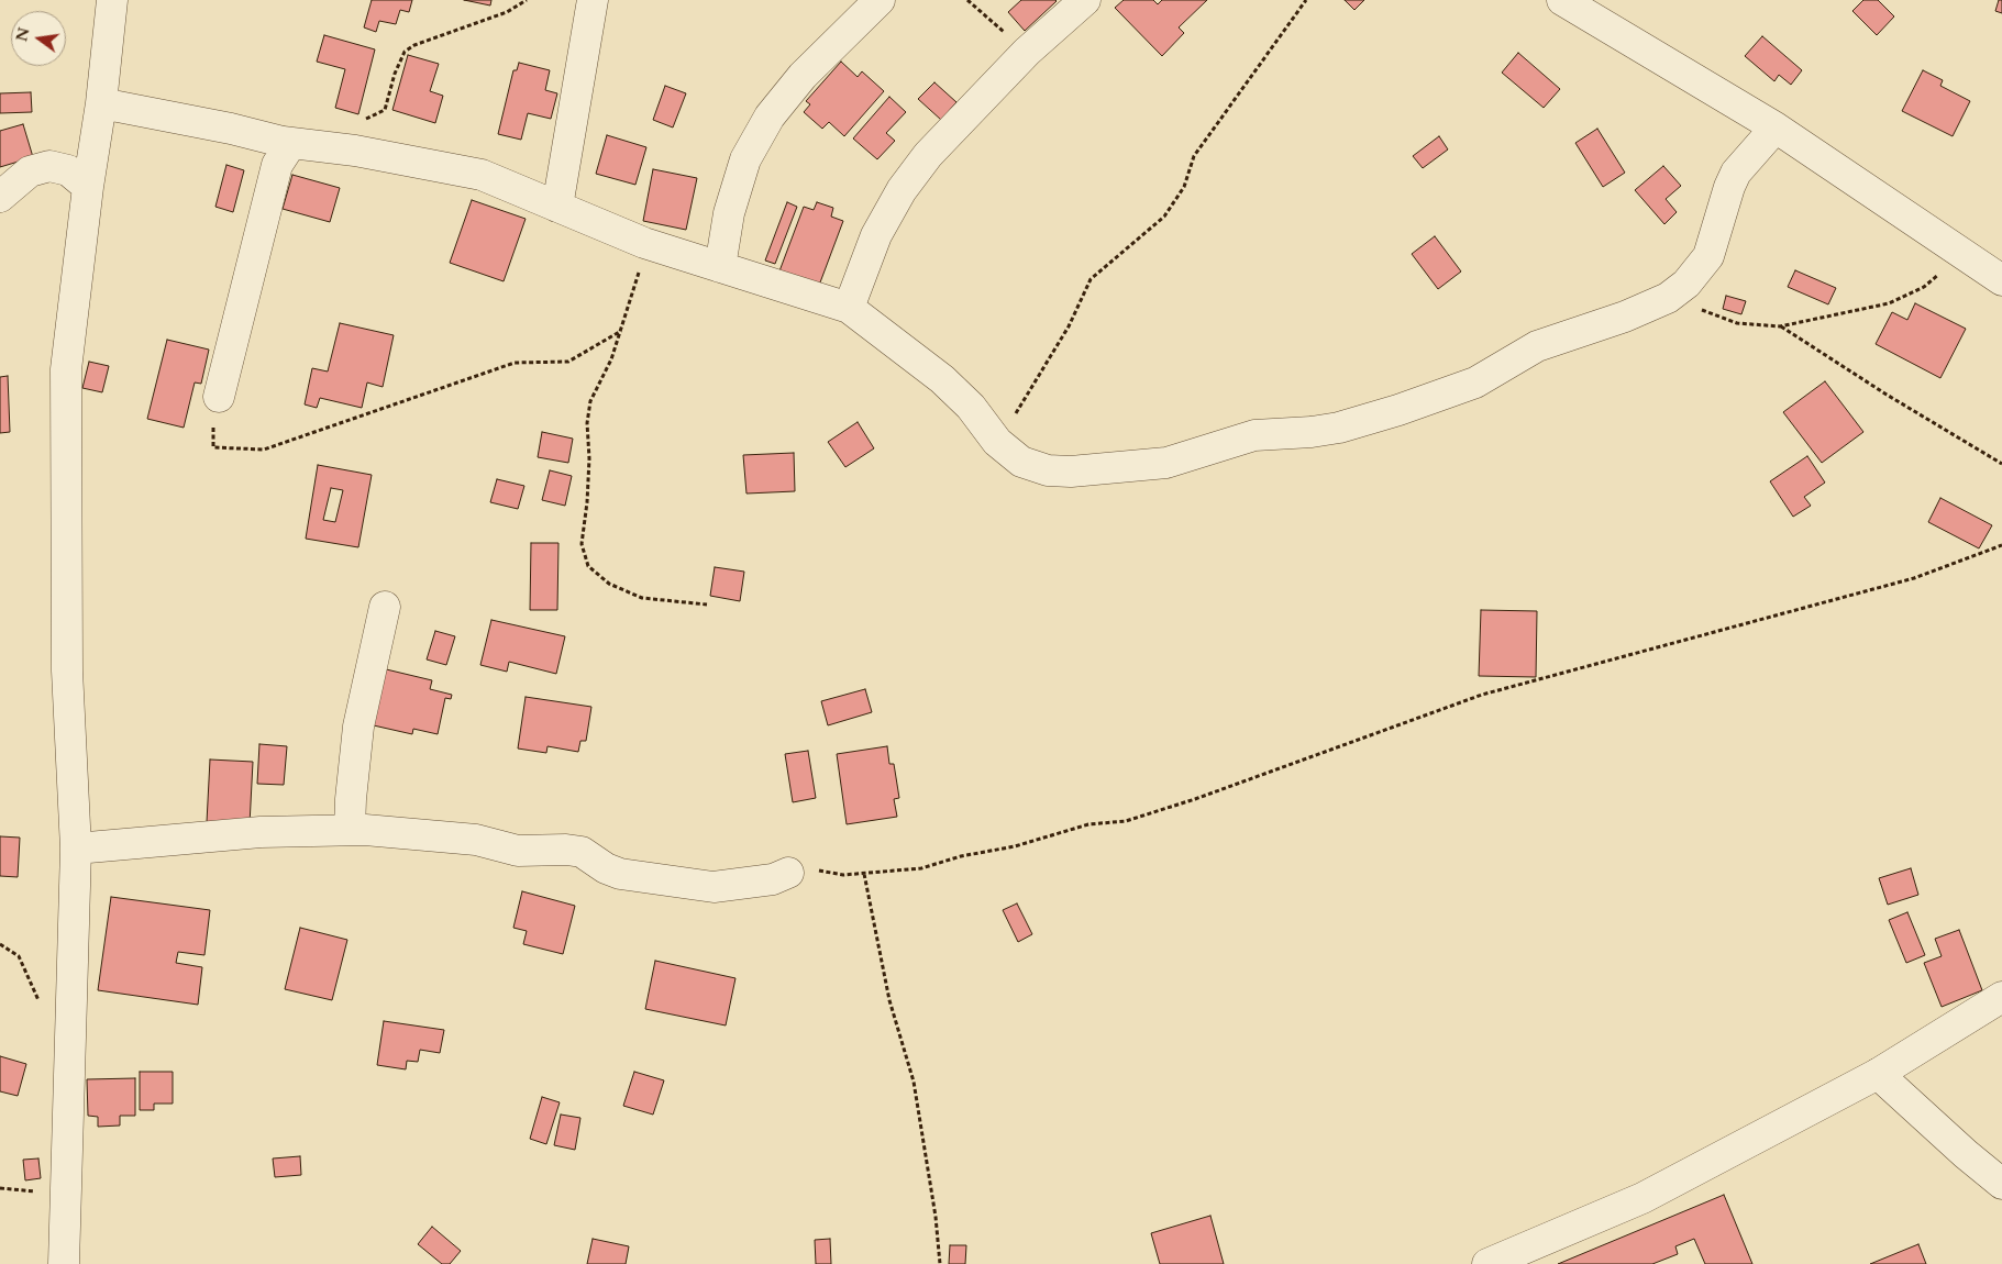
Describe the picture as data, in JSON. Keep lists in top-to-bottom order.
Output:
{
  "north": "left"
}
